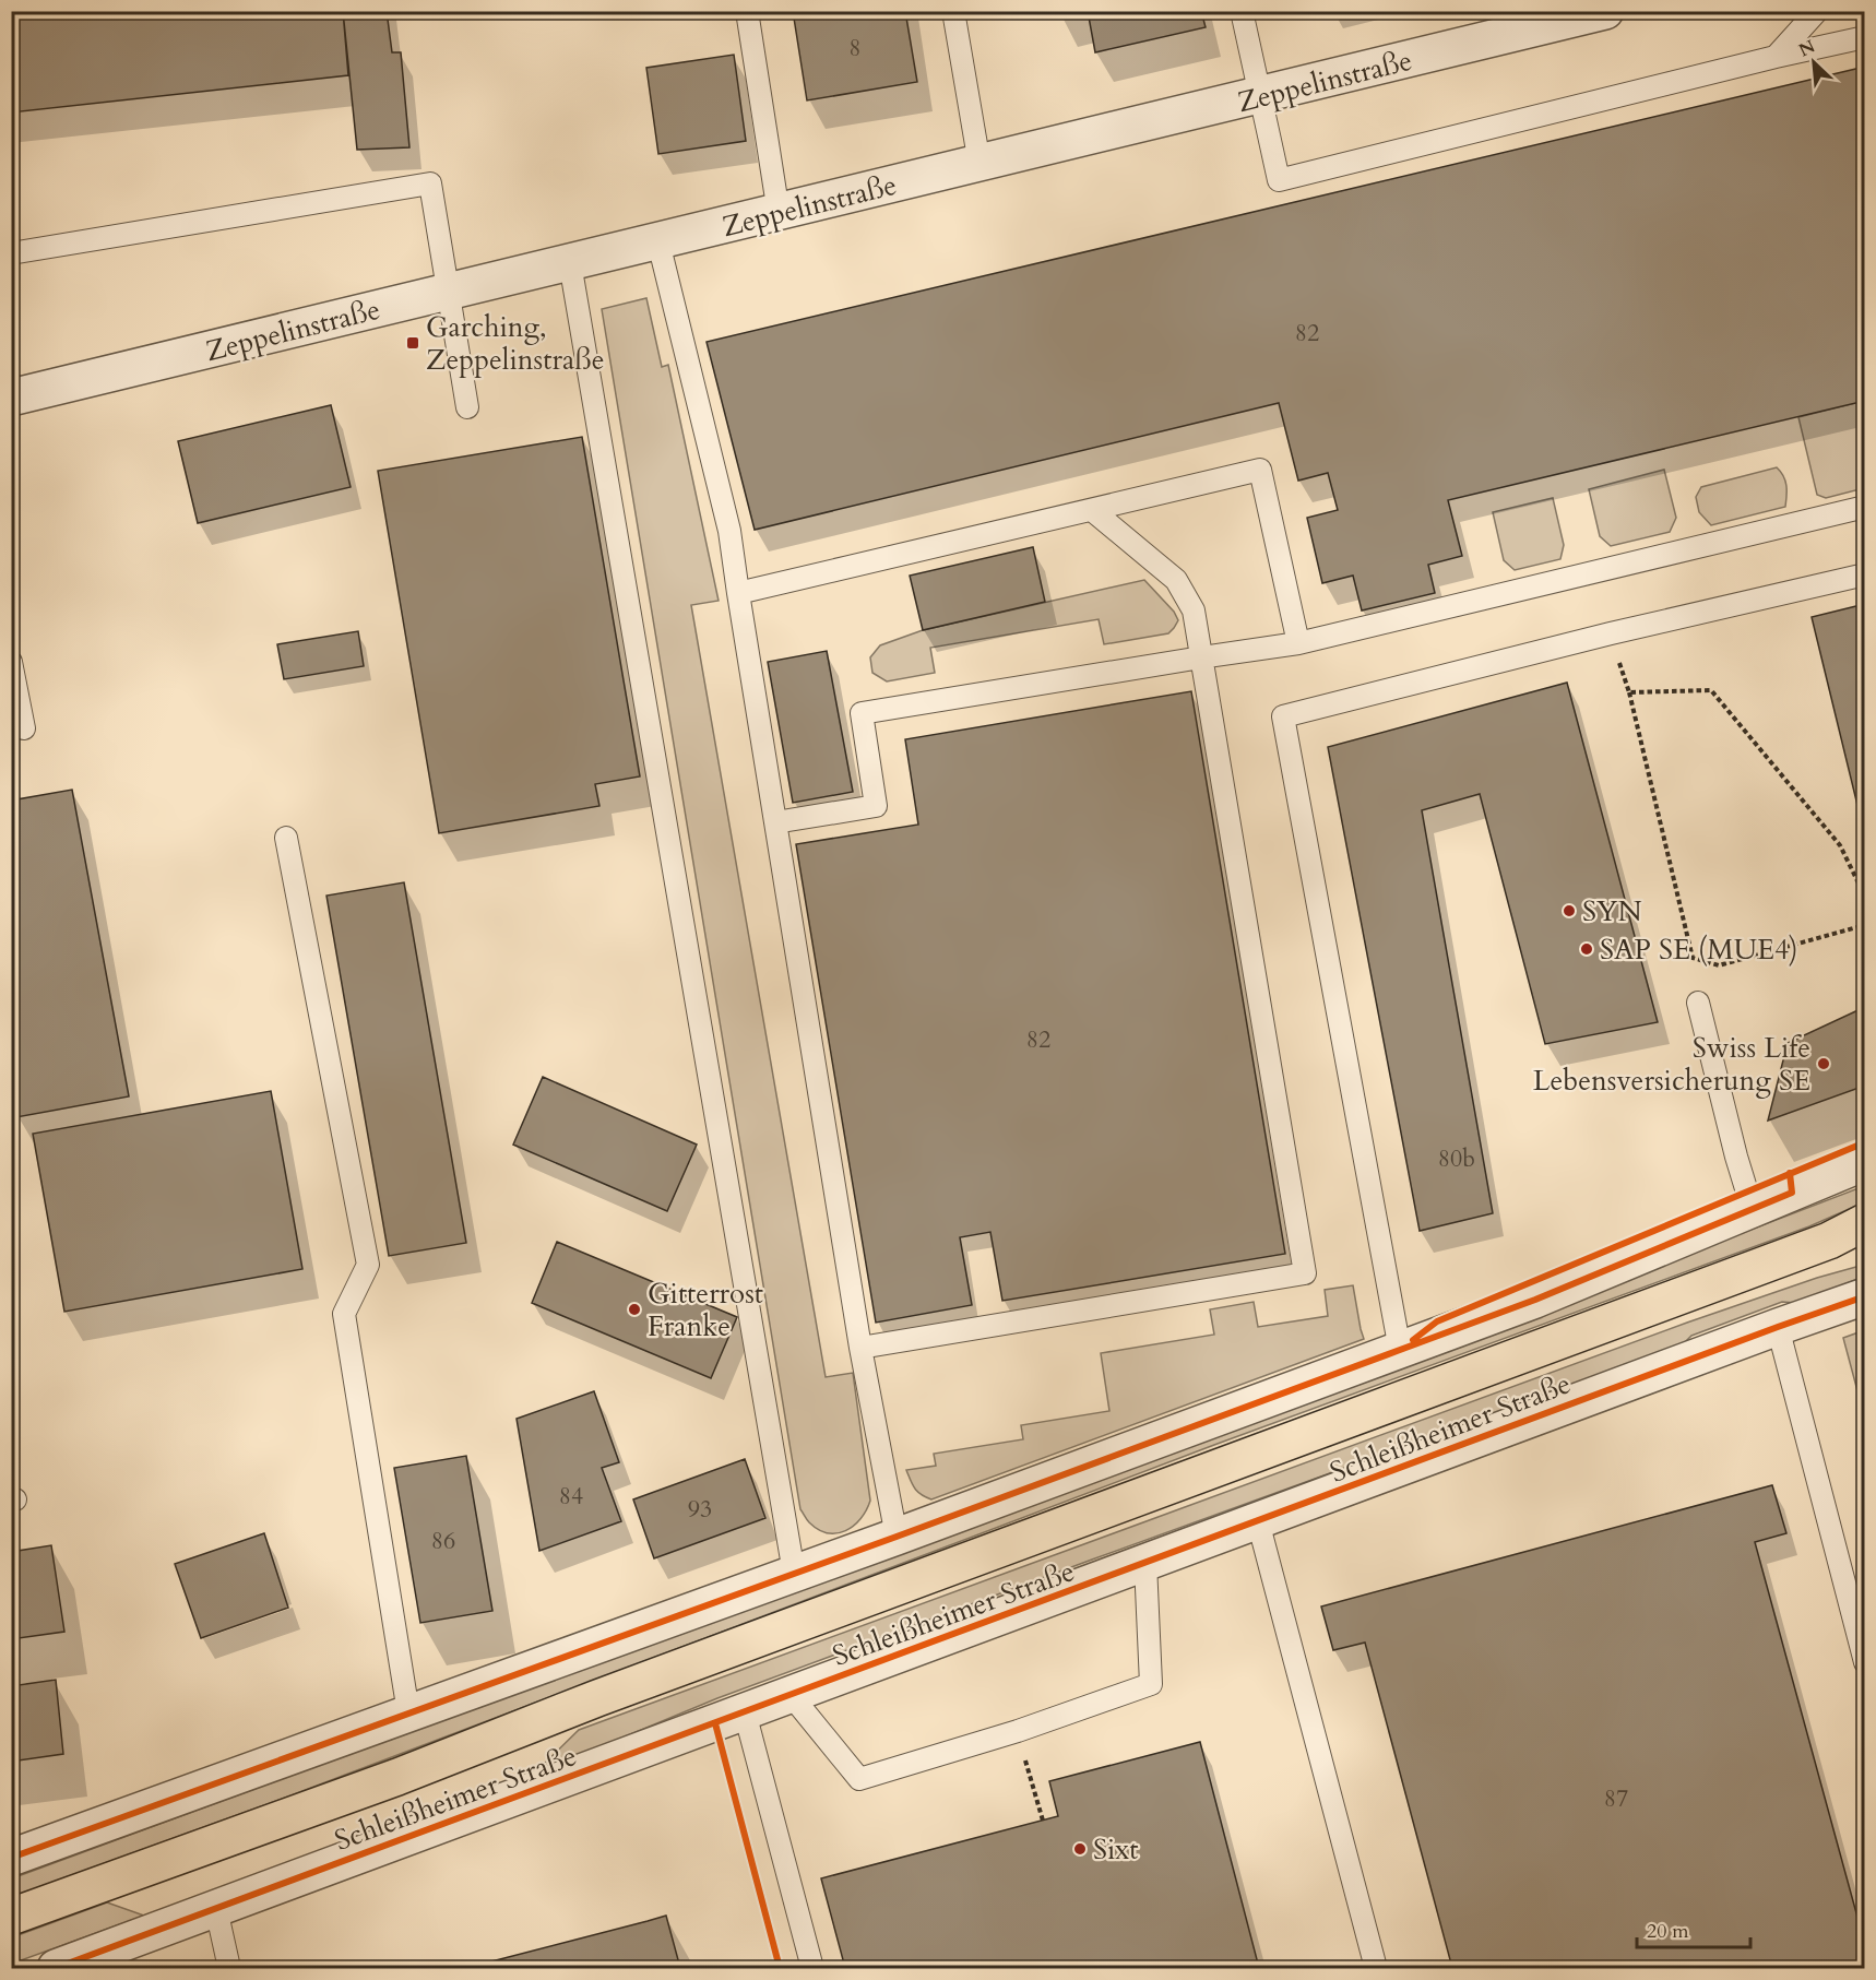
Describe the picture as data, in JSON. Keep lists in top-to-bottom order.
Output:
{
  "streets": {
    "main road": ["Schleißheimer Straße"],
    "street": ["Zeppelinstraße"]
  },
  "places": {
    "transit": ["Garching, Zeppelinstraße"],
    "other": [
      "SYN",
      "SAP SE (MUE4)",
      "Swiss Life Lebensversicherung SE",
      "Gitterrost Franke",
      "Sixt"
    ]
  },
  "house_numbers": [
    "8",
    "82",
    "82",
    "80b",
    "84",
    "93",
    "86",
    "87"
  ],
  "scale_bar": "20 m",
  "north": "top left"
}
